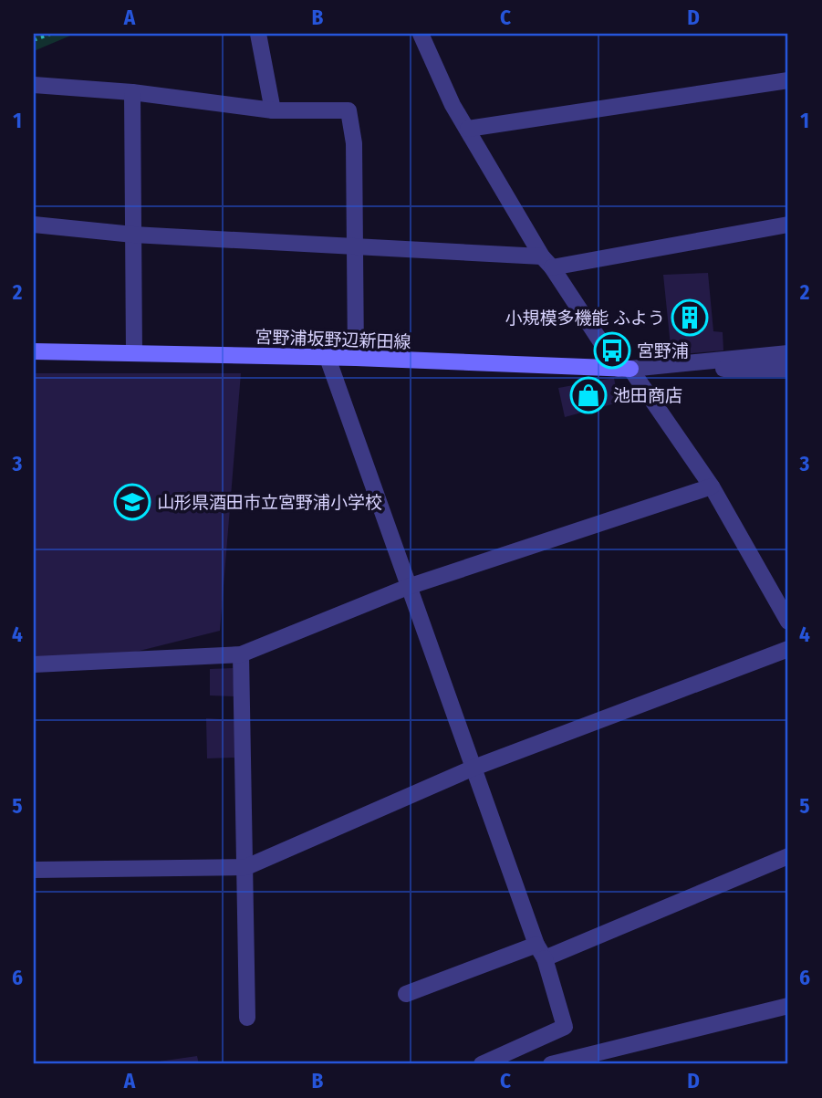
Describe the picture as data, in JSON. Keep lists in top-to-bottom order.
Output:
{
  "streets": {
    "main road": ["宮野浦坂野辺新田線"]
  },
  "places": {
    "building": ["小規模多機能 ふよう"],
    "bus stop": ["宮野浦"],
    "shop": ["池田商店"],
    "school or university": ["山形県酒田市立宮野浦小学校"]
  },
  "grid": {
    "columns": [
      "A",
      "B",
      "C",
      "D"
    ],
    "rows": [
      "1",
      "2",
      "3",
      "4",
      "5",
      "6"
    ]
  }
}
